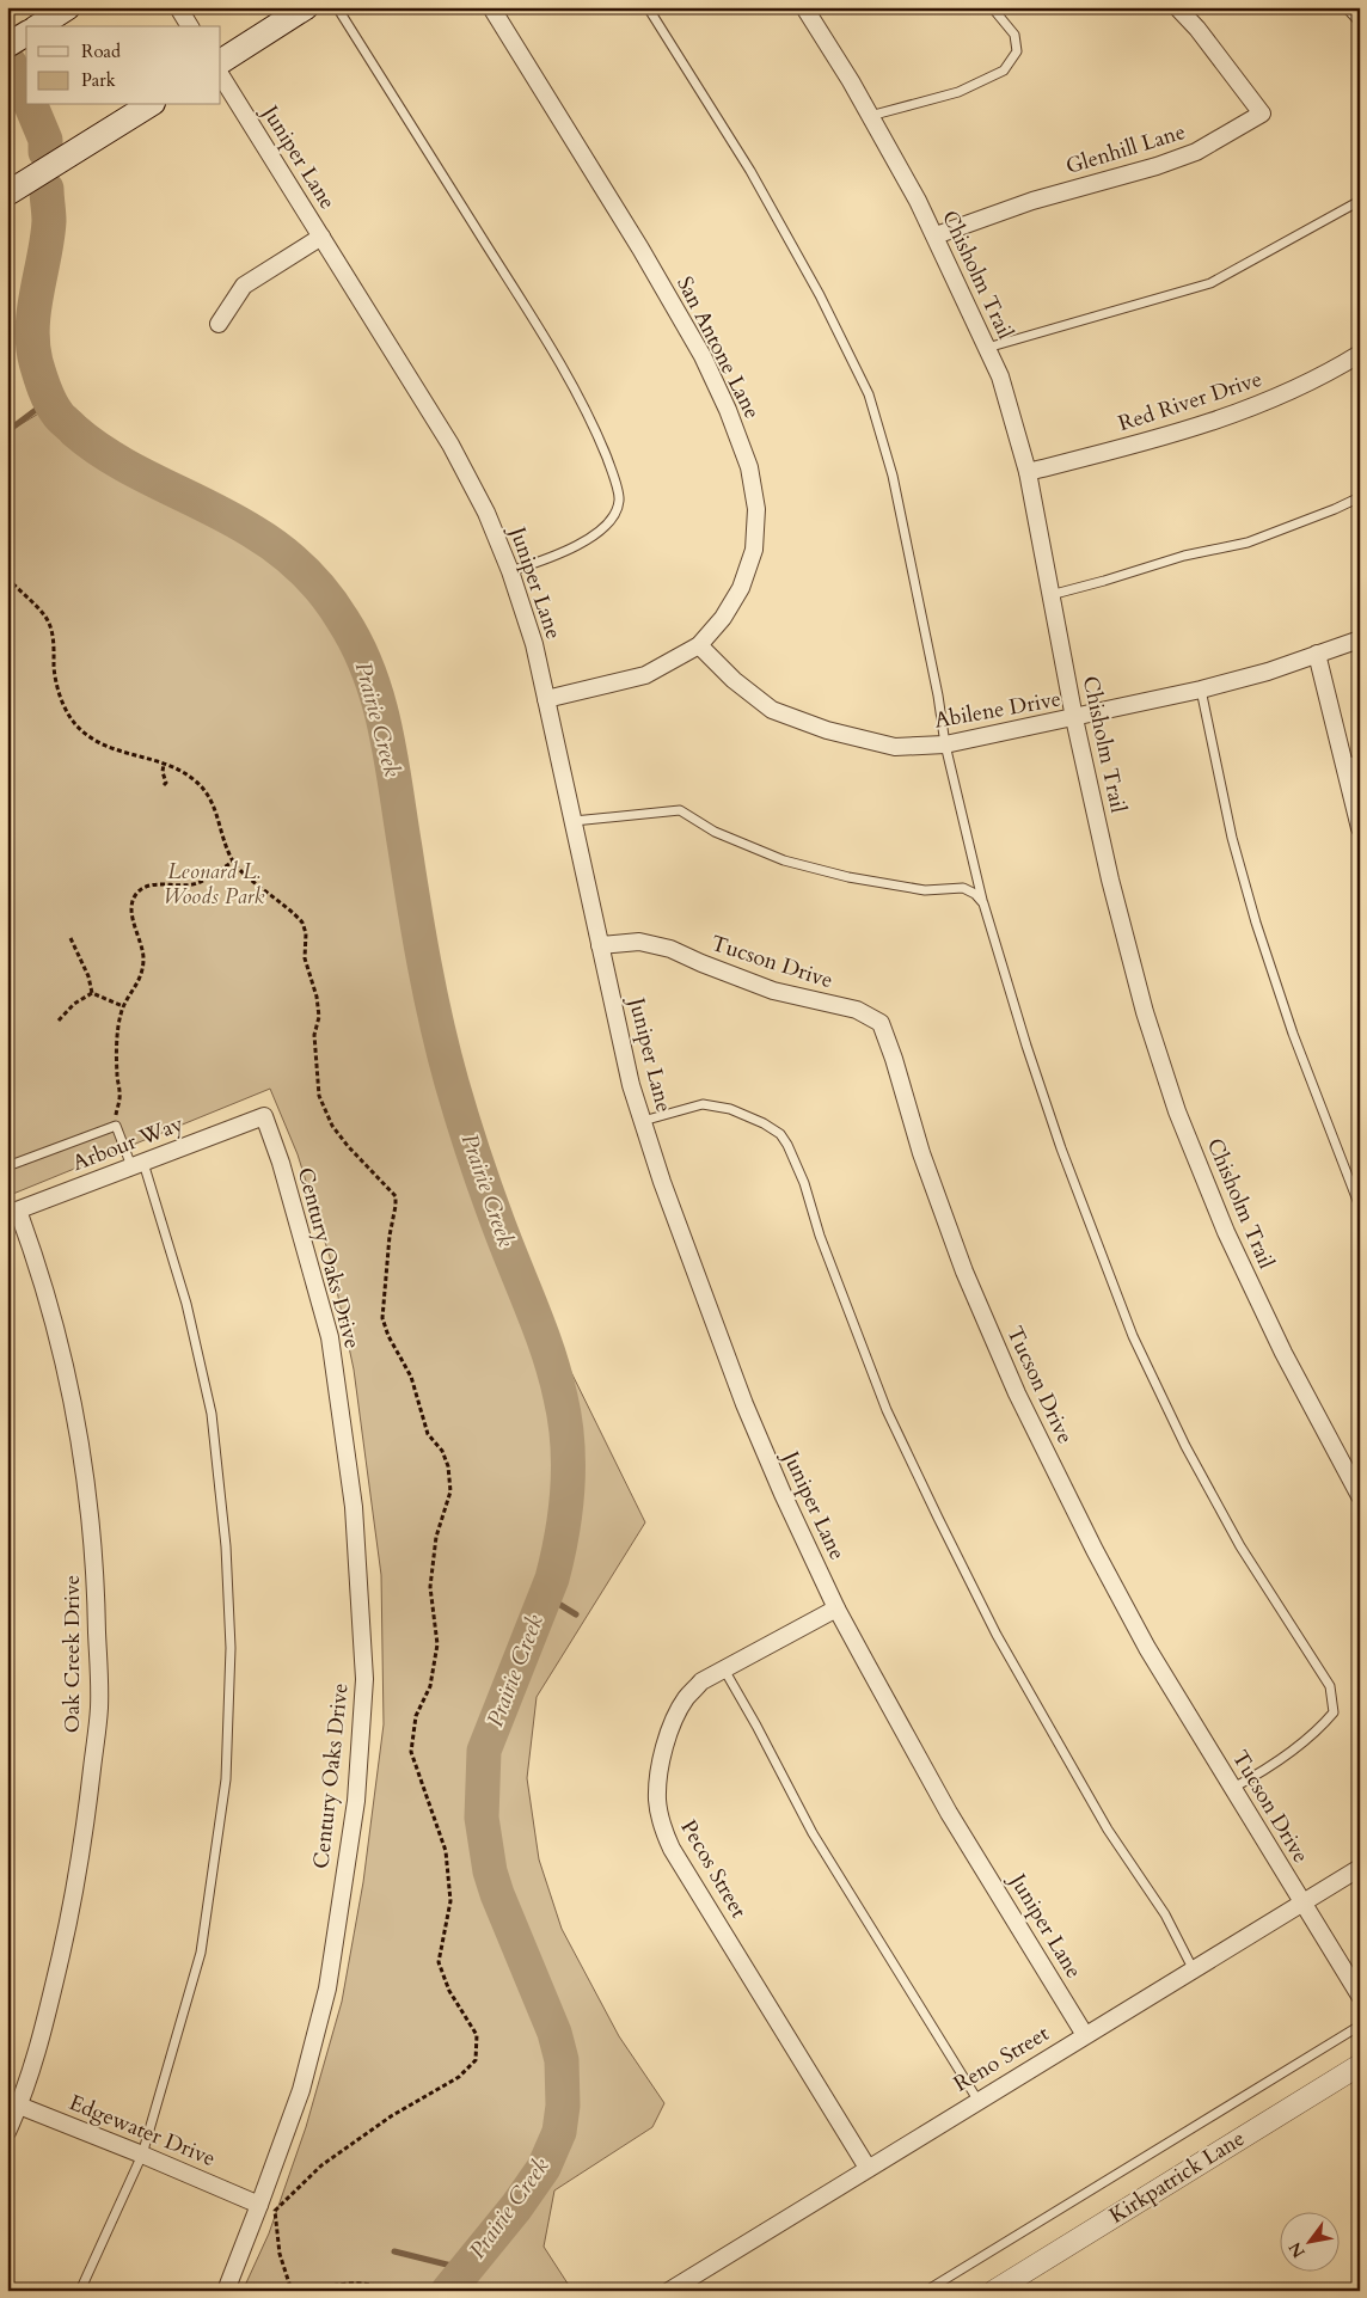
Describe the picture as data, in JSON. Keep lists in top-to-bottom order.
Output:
{
  "streets": {
    "street": [
      "Glenhill Lane",
      "Juniper Lane",
      "Chisholm Trail",
      "San Antone Lane",
      "Red River Drive",
      "Abilene Drive",
      "Tucson Drive",
      "Arbour Way",
      "Century Oaks Drive",
      "Oak Creek Drive",
      "Pecos Street",
      "Reno Street",
      "Edgewater Drive",
      "Kirkpatrick Lane"
    ]
  },
  "crossings": [
    ["Glenhill Lane", "Chisholm Trail"],
    ["Juniper Lane", "San Antone Lane"],
    ["Juniper Lane", "Tucson Drive"],
    ["Juniper Lane", "Pecos Street"],
    ["Juniper Lane", "Reno Street"],
    ["Chisholm Trail", "Red River Drive"],
    ["Chisholm Trail", "Abilene Drive"],
    ["San Antone Lane", "Abilene Drive"],
    ["Tucson Drive", "Reno Street"],
    ["Arbour Way", "Century Oaks Drive"],
    ["Arbour Way", "Oak Creek Drive"],
    ["Century Oaks Drive", "Edgewater Drive"],
    ["Oak Creek Drive", "Edgewater Drive"],
    ["Pecos Street", "Reno Street"]
  ],
  "water": ["Prairie Creek"],
  "parks": ["Leonard L. Woods Park"],
  "legend": ["Road", "Park"],
  "north": "bottom left"
}
